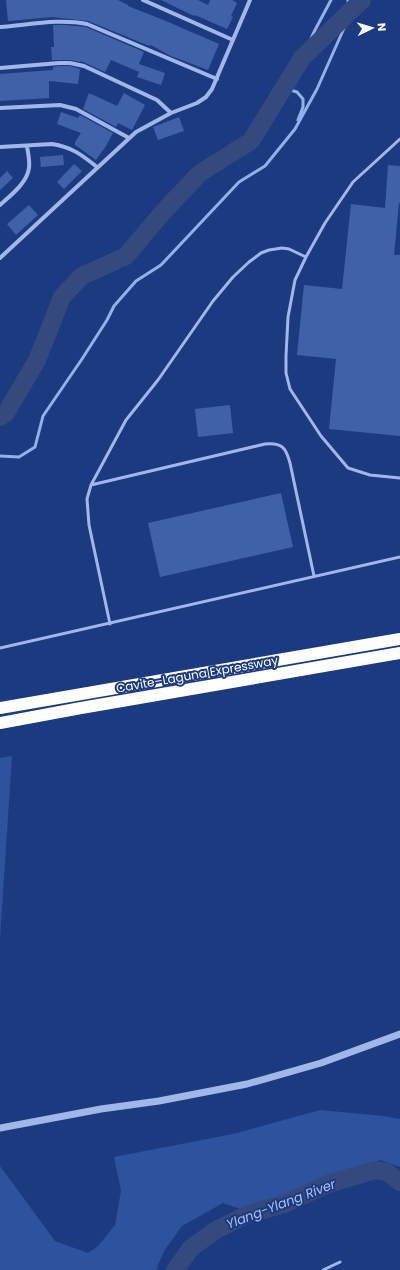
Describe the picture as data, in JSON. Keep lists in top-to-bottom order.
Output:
{
  "streets": {
    "highway": ["Cavite–Laguna Expressway"]
  },
  "water": ["Ylang-Ylang River"],
  "north": "right"
}
